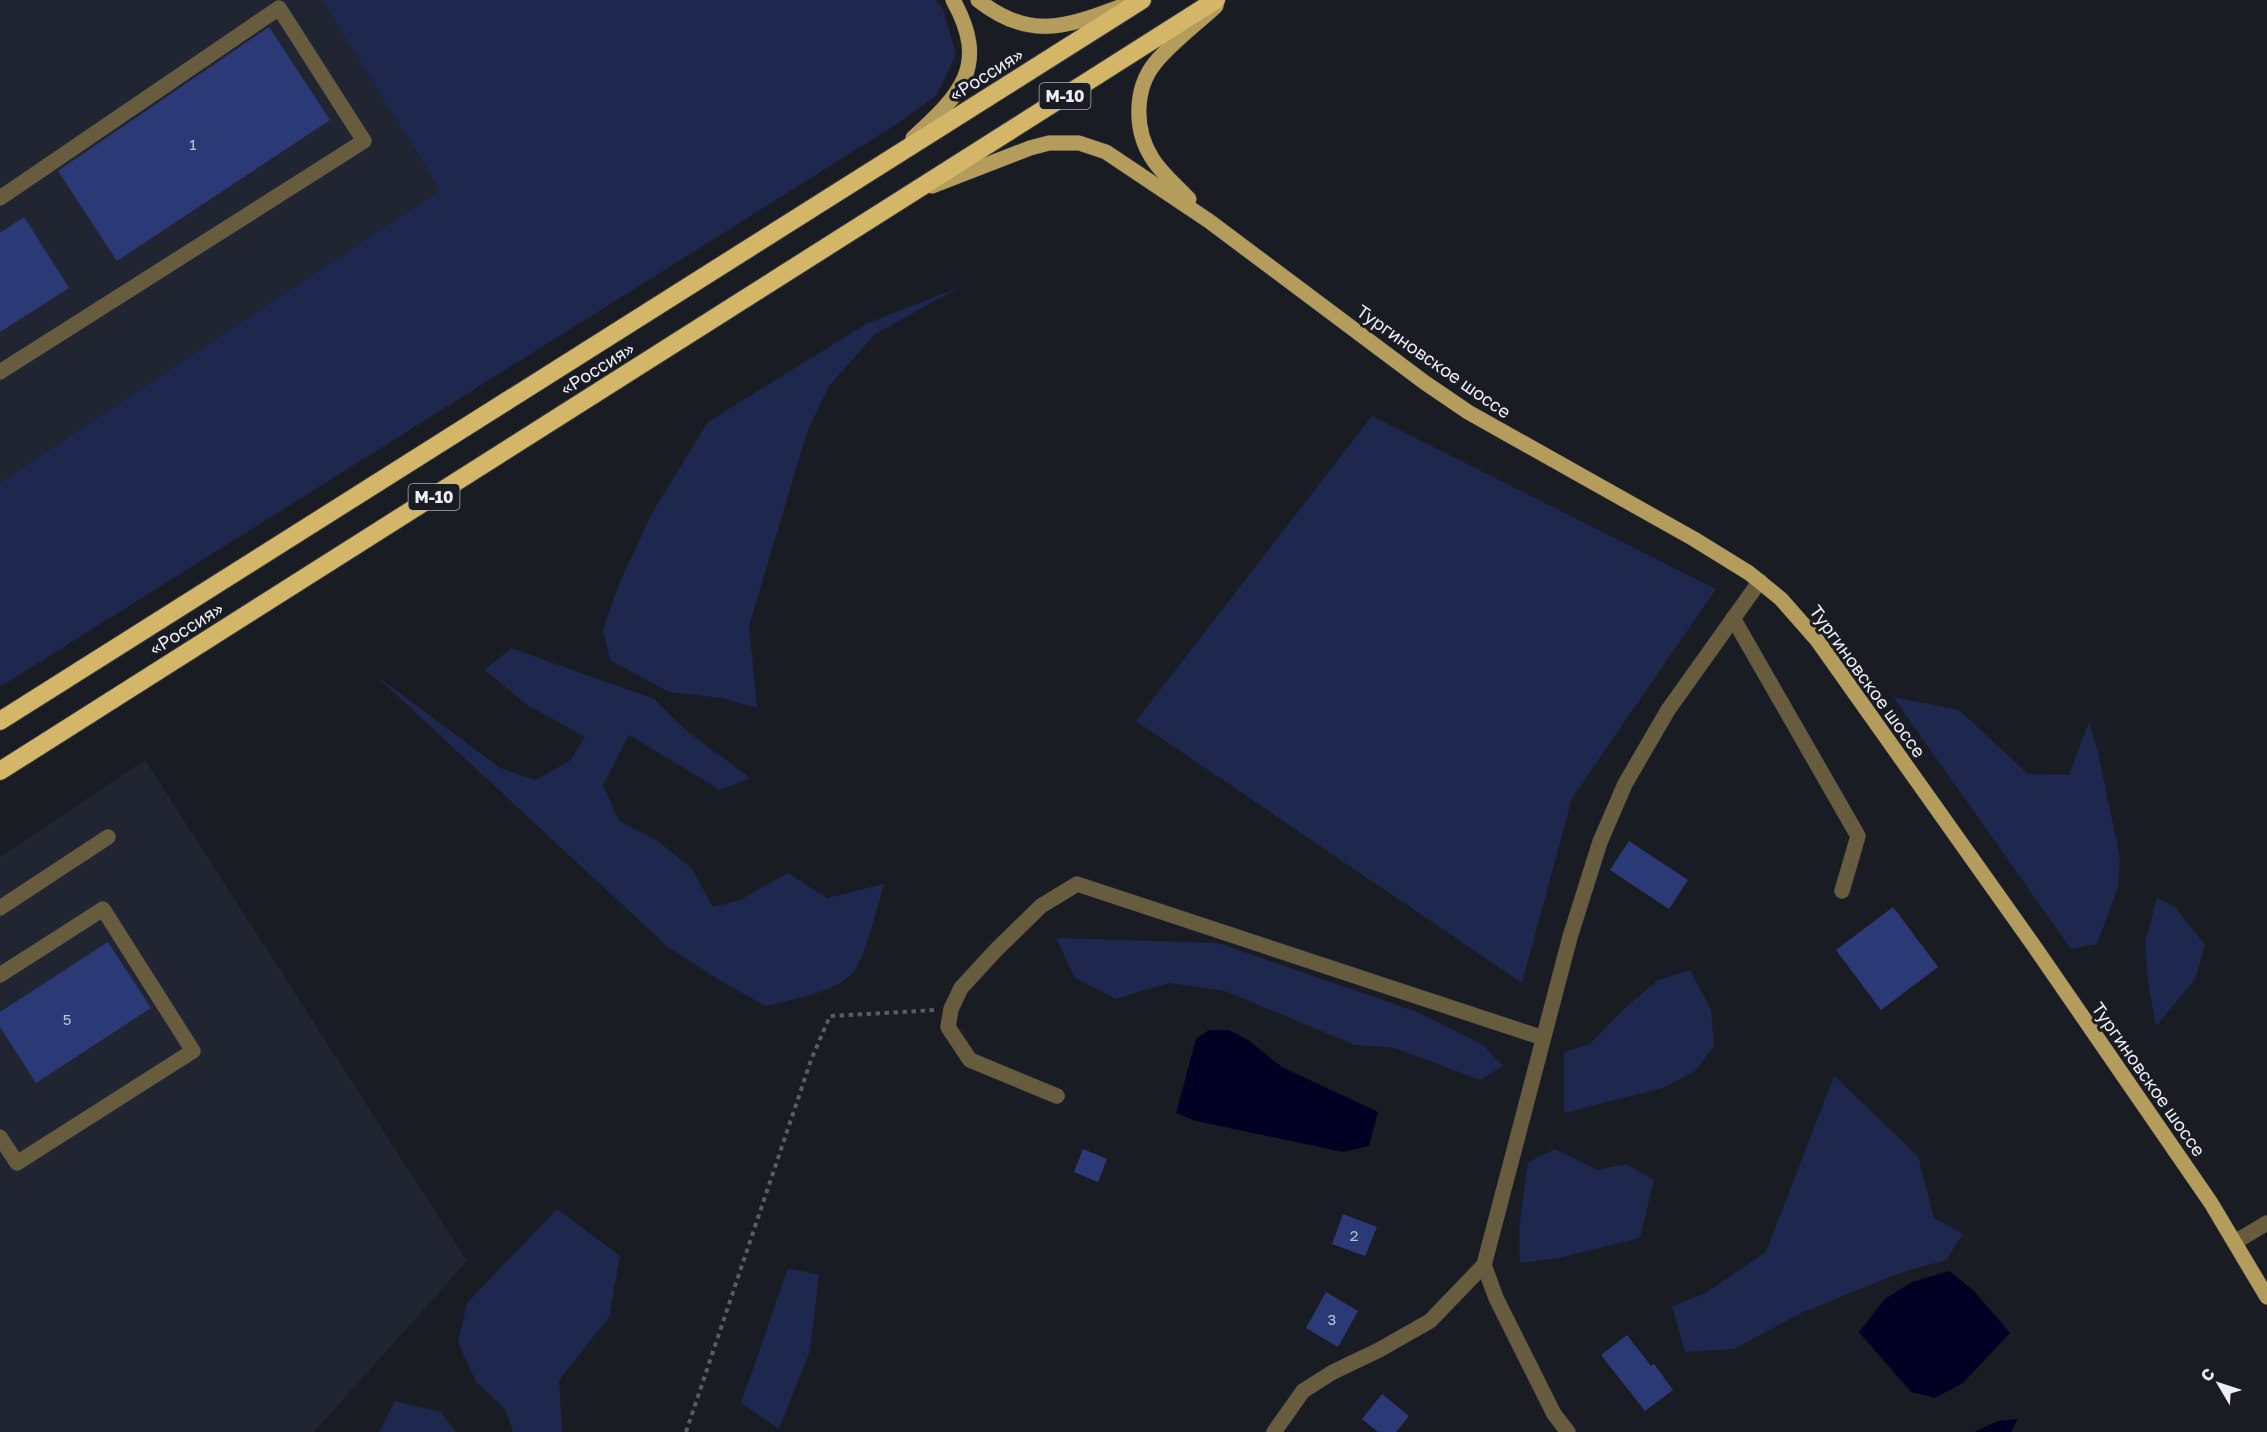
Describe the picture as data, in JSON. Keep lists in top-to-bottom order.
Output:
{
  "streets": {
    "highway": ["«Россия»", "М-10"],
    "main road": ["Тургиновское шоссе"]
  },
  "crossings": [
    ["«Россия»", "Тургиновское шоссе"]
  ],
  "house_numbers": [
    "1",
    "5",
    "2",
    "3"
  ],
  "north": "top left"
}
